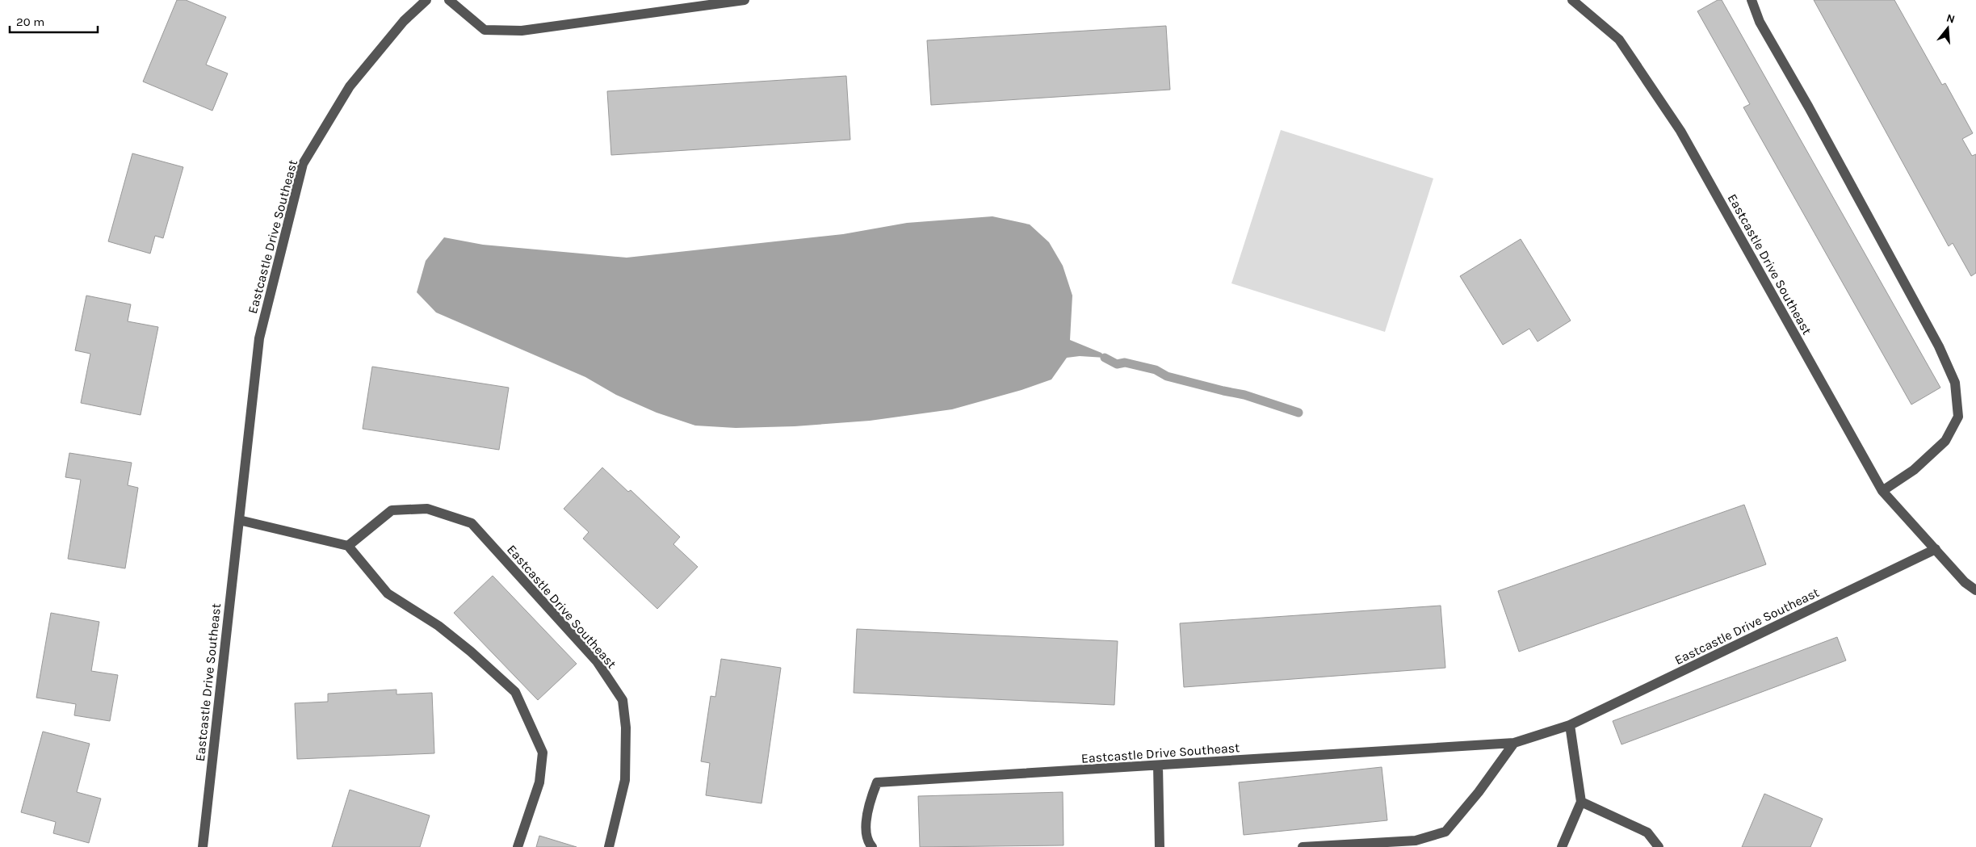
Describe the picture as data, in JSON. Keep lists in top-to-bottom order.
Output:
{
  "streets": {
    "street": ["Eastcastle Drive Southeast"]
  },
  "scale_bar": "20 m",
  "north": "top"
}
